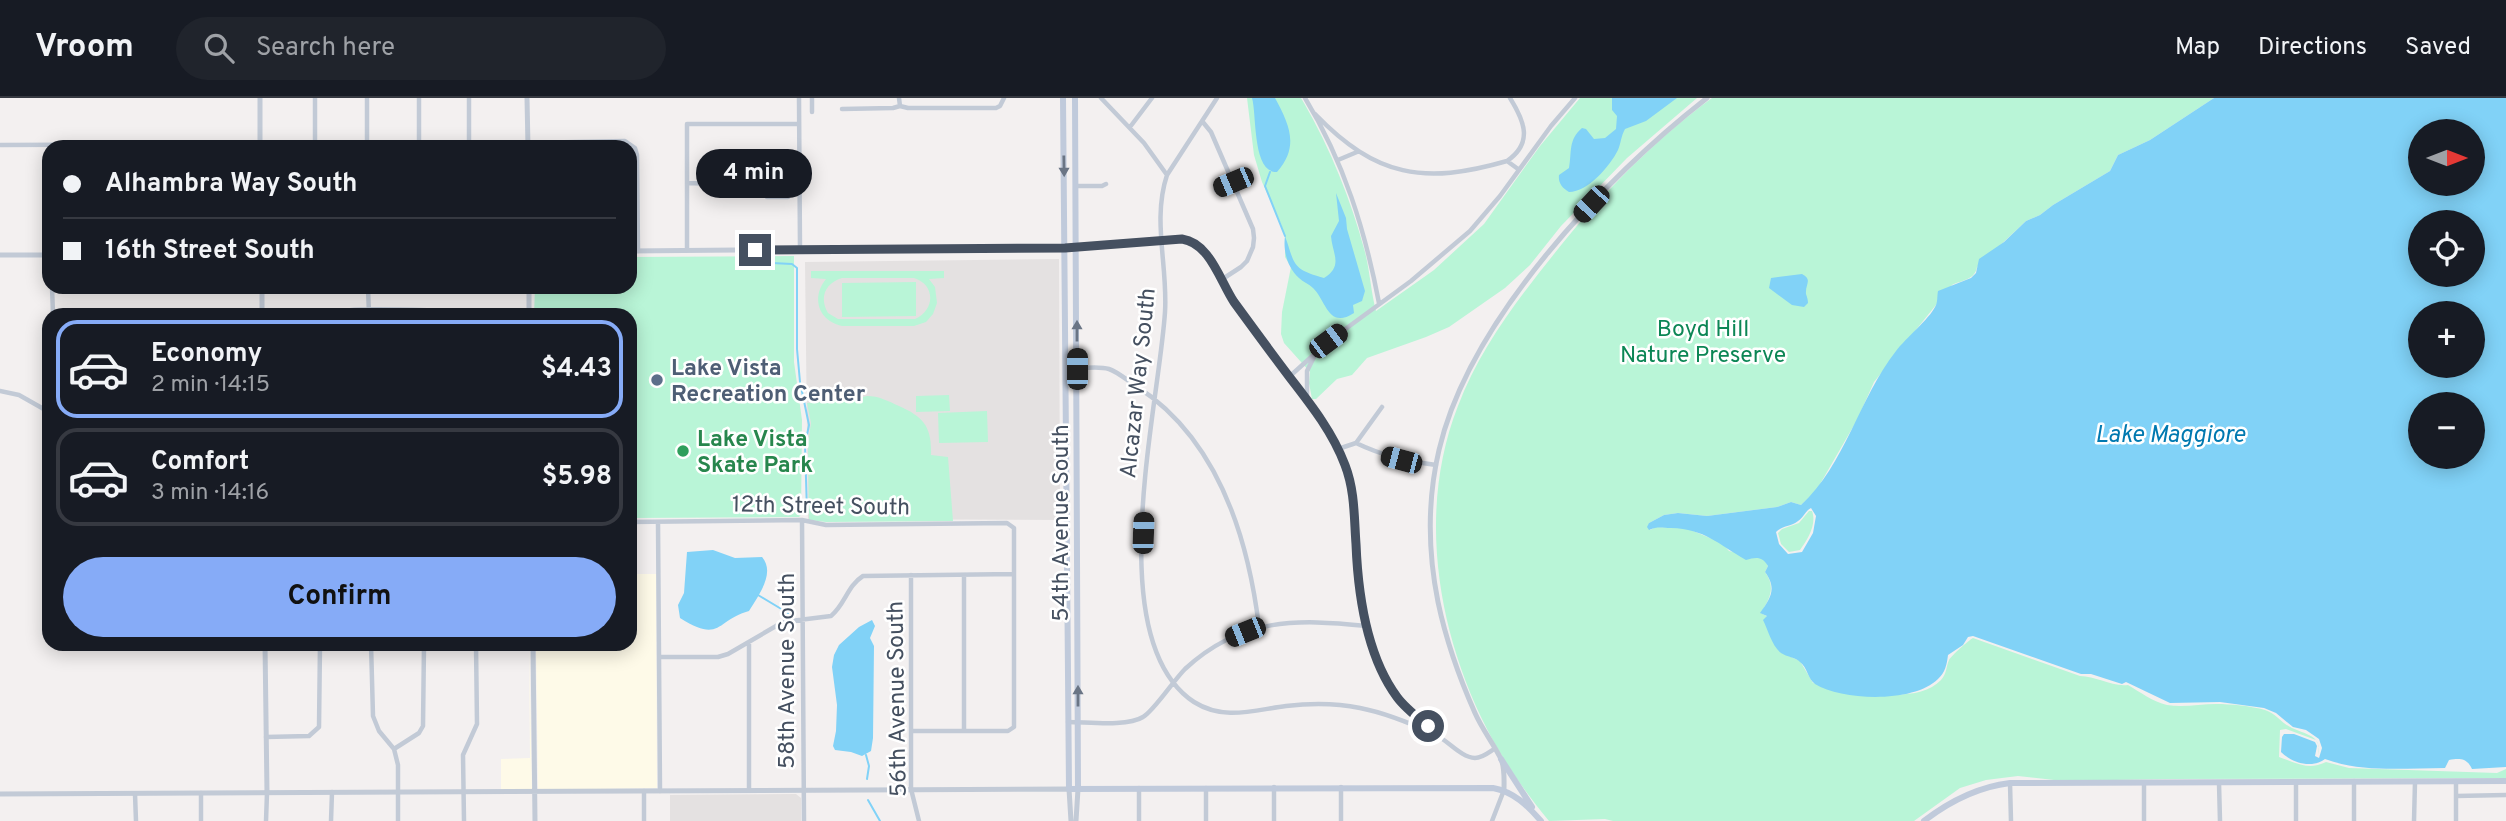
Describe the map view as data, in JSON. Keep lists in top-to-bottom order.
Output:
{
  "streets": {
    "main road": ["54th Avenue South"],
    "street": [
      "Alcazar Way South",
      "12th Street South",
      "58th Avenue South",
      "56th Avenue South"
    ]
  },
  "crossings": [
    ["12th Street South", "58th Avenue South"]
  ],
  "water": ["Lake Maggiore"],
  "parks": ["Boyd Hill Nature Preserve"],
  "places": ["Lake Vista Recreation Center", "Lake Vista Skate Park"],
  "north": "right",
  "page": {
    "header": "Vroom",
    "search": "Search here",
    "nav": ["Map", "Directions", "Saved"],
    "map_buttons": ["+", "−"],
    "banner": ["Alhambra Way South", "16th Street South"],
    "bubble": "4 min",
    "list": [
      {
        "name": "Economy",
        "note": "2 min · 14:15",
        "value": "$4.43"
      },
      {
        "name": "Comfort",
        "note": "3 min · 14:16",
        "value": "$5.98"
      }
    ],
    "buttons": "Confirm"
  }
}
